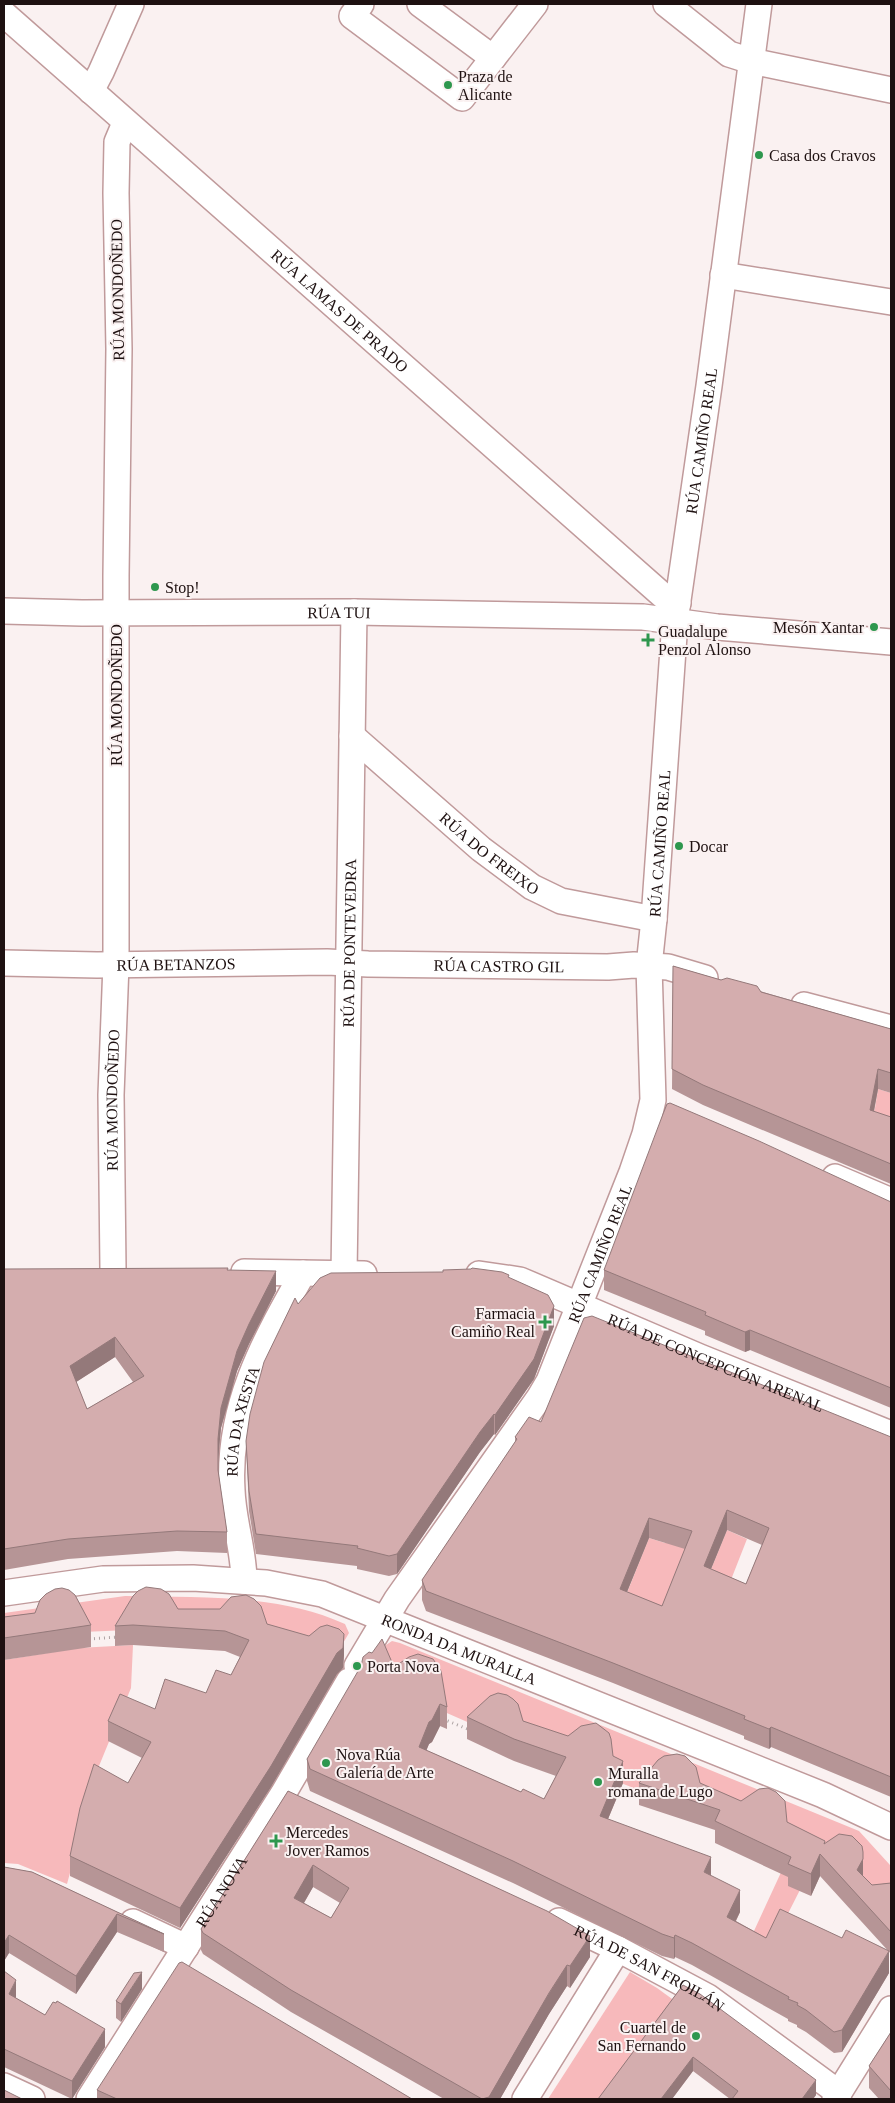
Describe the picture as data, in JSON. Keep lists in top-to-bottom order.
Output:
{
  "streets": {
    "street": [
      "RÚA MONDOÑEDO",
      "RÚA LAMAS DE PRADO",
      "RÚA CAMIÑO REAL",
      "RÚA TUI",
      "RÚA DO FREIXO",
      "RÚA DE PONTEVEDRA",
      "RÚA BETANZOS",
      "RÚA CASTRO GIL",
      "RÚA DE CONCEPCIÓN ARENAL",
      "RÚA DA XESTA",
      "RONDA DA MURALLA",
      "RÚA NOVA",
      "RÚA DE SAN FROILÁN"
    ]
  },
  "crossings": [
    ["RÚA MONDOÑEDO", "RÚA LAMAS DE PRADO"],
    ["RÚA MONDOÑEDO", "RÚA TUI"],
    ["RÚA MONDOÑEDO", "RÚA BETANZOS"],
    ["RÚA LAMAS DE PRADO", "RÚA CAMIÑO REAL"],
    ["RÚA LAMAS DE PRADO", "RÚA TUI"],
    ["RÚA CAMIÑO REAL", "RÚA TUI"],
    ["RÚA CAMIÑO REAL", "RÚA DO FREIXO"],
    ["RÚA CAMIÑO REAL", "RÚA CASTRO GIL"],
    ["RÚA CAMIÑO REAL", "RÚA DE CONCEPCIÓN ARENAL"],
    ["RÚA CAMIÑO REAL", "RONDA DA MURALLA"],
    ["RÚA CAMIÑO REAL", "RÚA NOVA"],
    ["RÚA TUI", "RÚA DE PONTEVEDRA"],
    ["RÚA DO FREIXO", "RÚA DE PONTEVEDRA"],
    ["RÚA DE PONTEVEDRA", "RÚA BETANZOS"],
    ["RÚA DE PONTEVEDRA", "RÚA CASTRO GIL"],
    ["RÚA BETANZOS", "RÚA CASTRO GIL"],
    ["RÚA DA XESTA", "RONDA DA MURALLA"],
    ["RONDA DA MURALLA", "RÚA NOVA"]
  ],
  "places": {
    "other": [
      "Praza de Alicante",
      "Casa dos Cravos",
      "Stop!",
      "Mesón Xantar",
      "Docar",
      "Porta Nova",
      "Nova Rúa Galería de Arte",
      "Muralla romana de Lugo",
      "Cuartel de San Fernando"
    ],
    "health": ["Guadalupe Penzol Alonso", "Farmacia Camiño Real", "Mercedes Jover Ramos"]
  }
}
